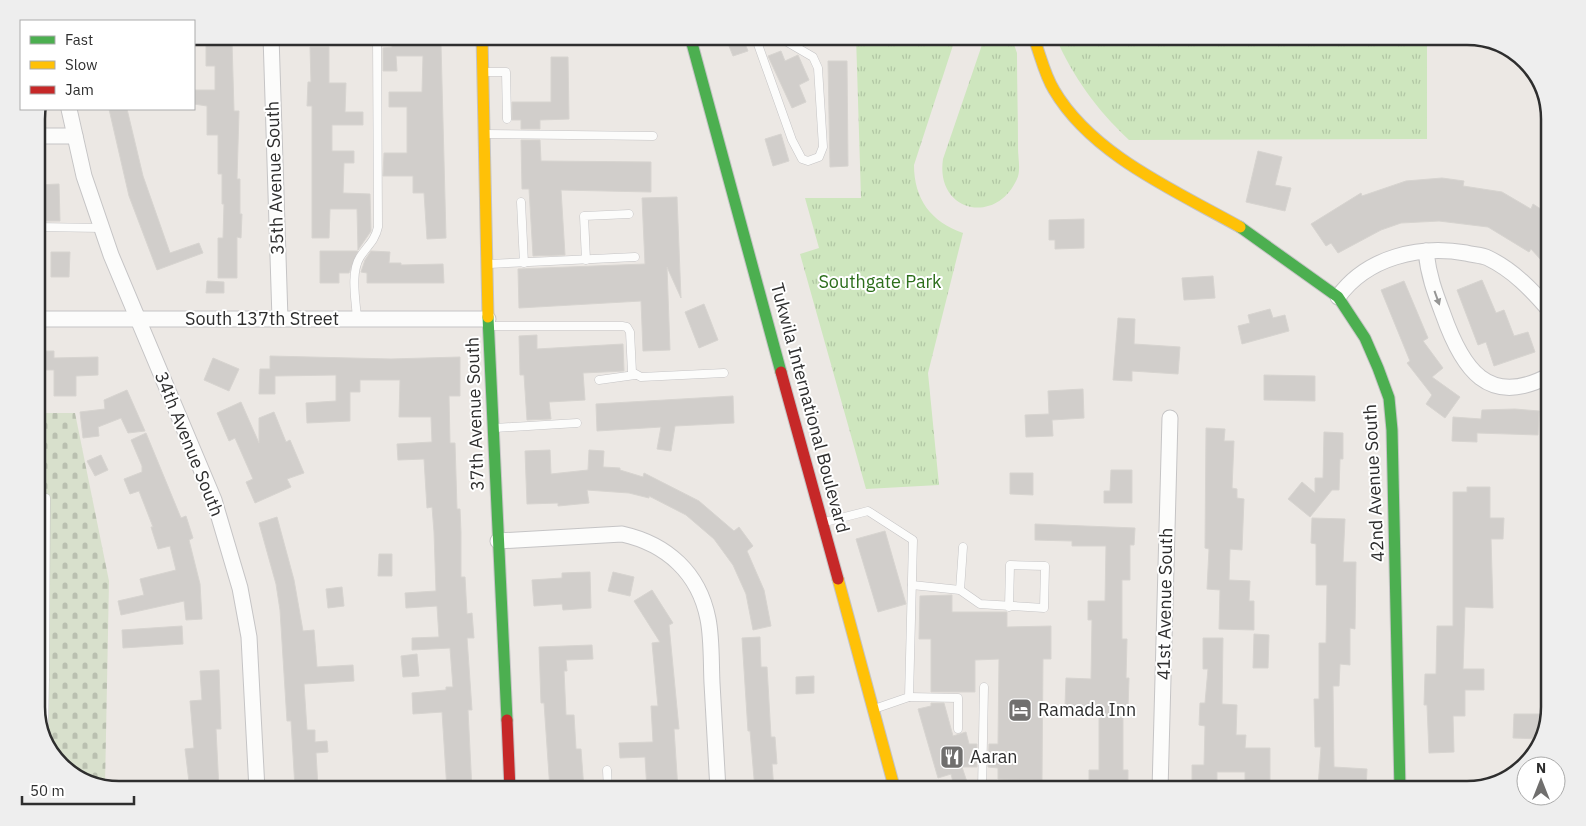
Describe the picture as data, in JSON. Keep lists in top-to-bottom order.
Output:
{
  "streets": {
    "street": [
      "35th Avenue South",
      "South 137th Street",
      "Tukwila International Boulevard",
      "37th Avenue South",
      "34th Avenue South",
      "42nd Avenue South",
      "41st Avenue South"
    ]
  },
  "crossings": [
    ["35th Avenue South", "South 137th Street"],
    ["South 137th Street", "37th Avenue South"],
    ["South 137th Street", "34th Avenue South"]
  ],
  "parks": ["Southgate Park"],
  "places": {
    "hotel": ["Ramada Inn"],
    "restaurant": ["Aaran"]
  },
  "legend": ["Fast", "Slow", "Jam"],
  "scale_bar": "50 m",
  "north": "top"
}
